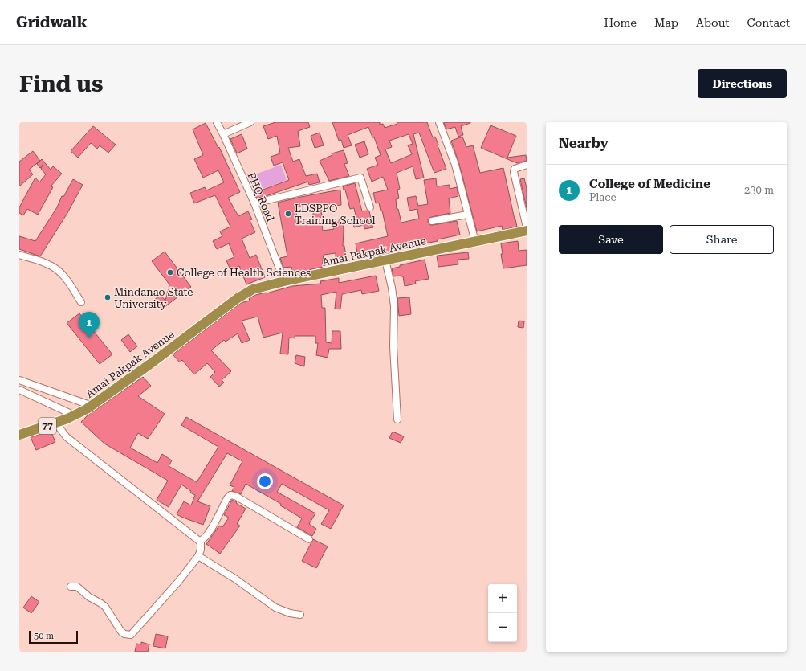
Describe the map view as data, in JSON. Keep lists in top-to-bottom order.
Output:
{
  "streets": {
    "highway": ["Amai Pakpak Avenue", "77"],
    "street": ["PHQ Road"]
  },
  "crossings": [
    ["PHQ Road", "Amai Pakpak Avenue"]
  ],
  "places": ["LDSPPO Training School", "College of Health Sciences", "Mindanao State University"],
  "scale_bar": "50 m",
  "page": {
    "header": "Gridwalk",
    "nav": [
      "Home",
      "Map",
      "About",
      "Contact"
    ],
    "buttons": [
      "Directions",
      ["Save", "Share"]
    ],
    "title": "Find us",
    "heading": "Nearby",
    "list": [
      {
        "mark": "1",
        "name": "College of Medicine",
        "note": "Place",
        "value": "230 m"
      }
    ],
    "pins": "1",
    "map_buttons": ["+", "−"],
    "scale": "50 m"
  }
}
